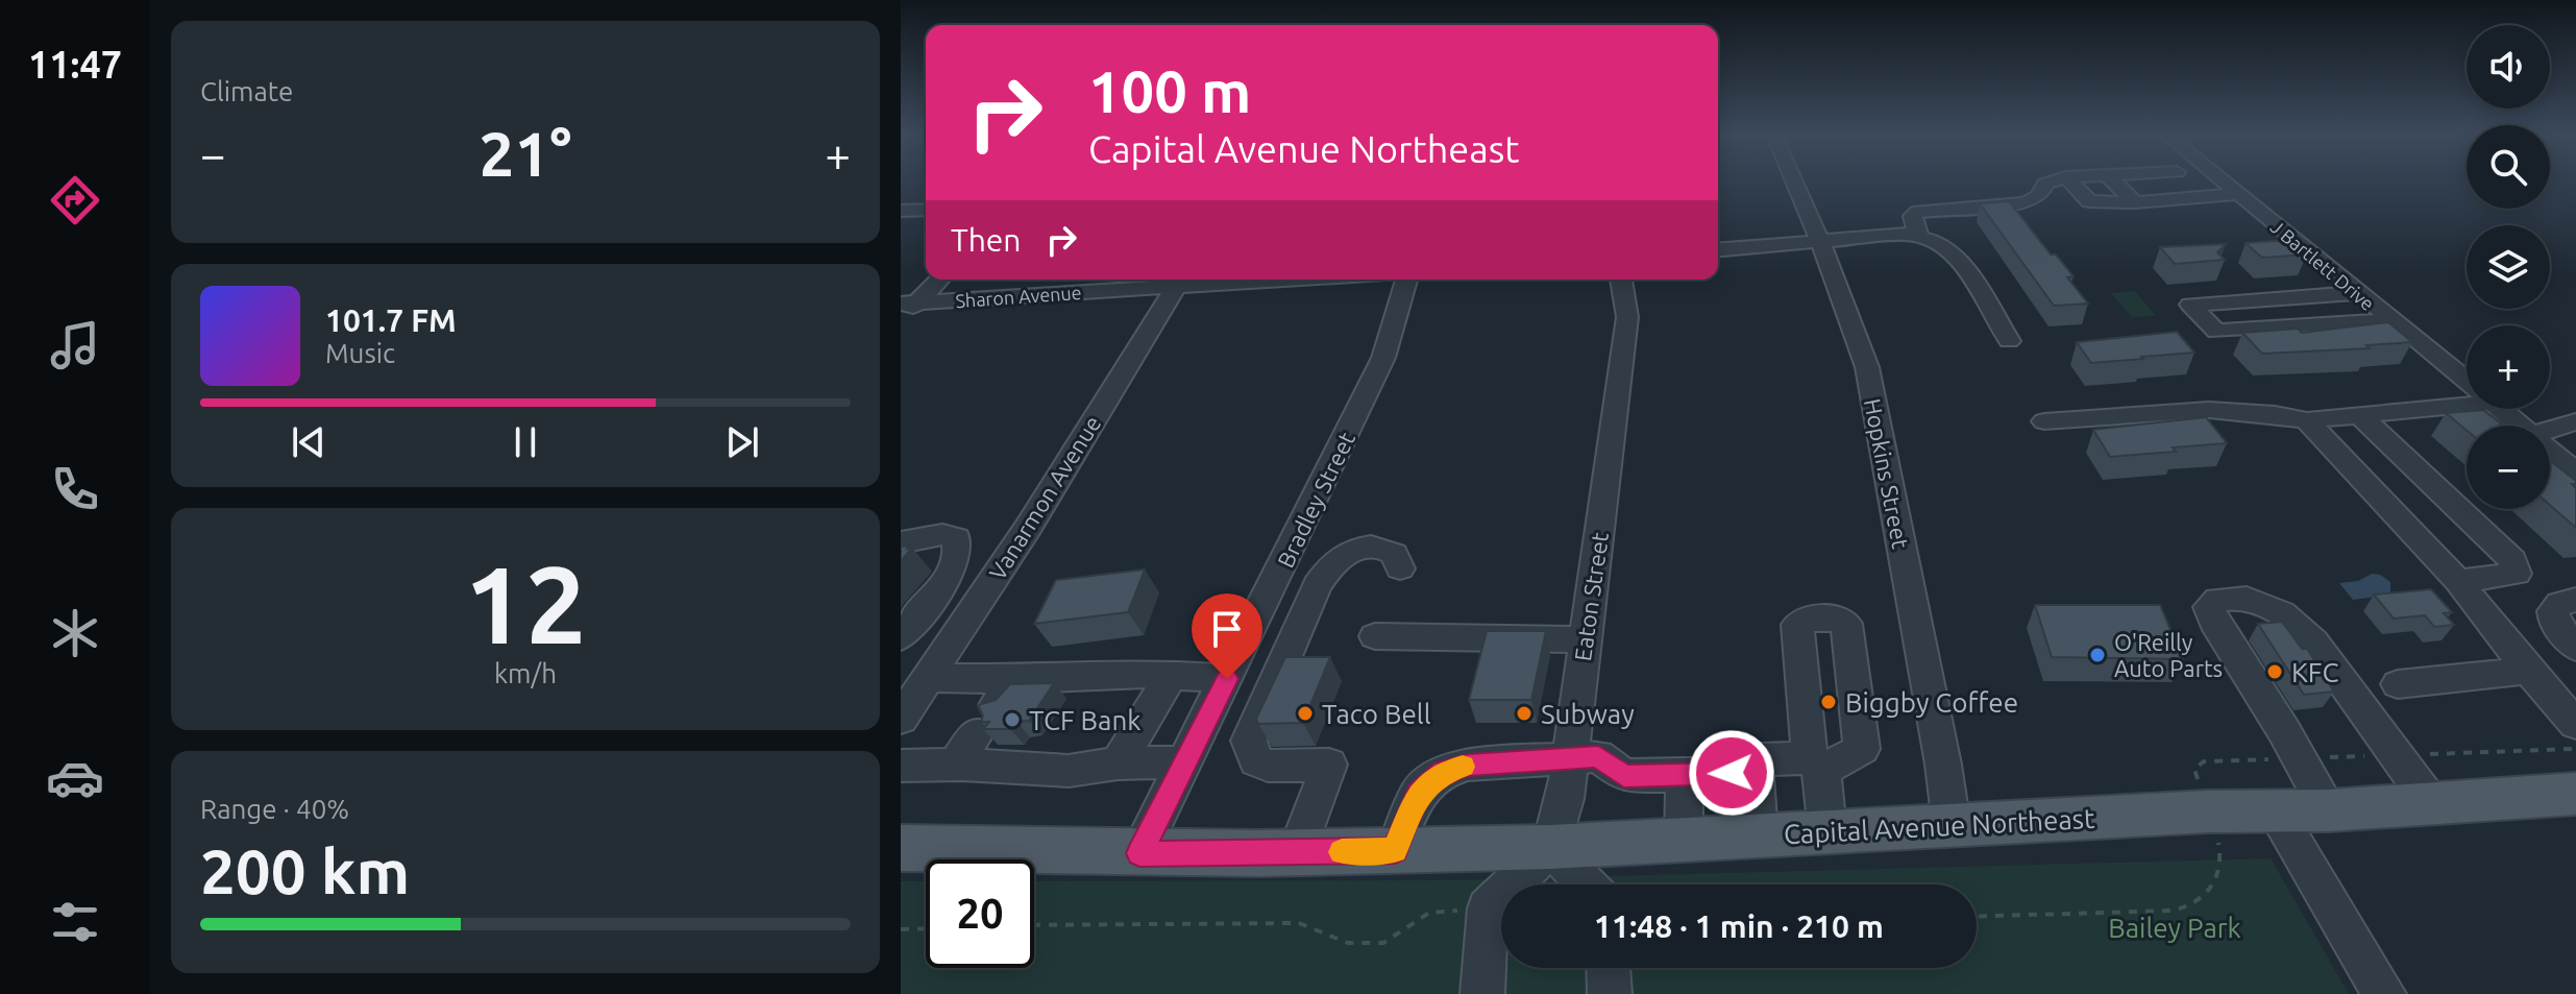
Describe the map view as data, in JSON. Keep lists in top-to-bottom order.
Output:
{
  "streets": {
    "main road": ["Capital Avenue Northeast"],
    "street": [
      "J Bartlett Drive",
      "Sharon Avenue",
      "Hopkins Street",
      "Vanarmon Avenue",
      "Bradley Street",
      "Eaton Street"
    ]
  },
  "crossings": [
    ["Sharon Avenue", "Vanarmon Avenue"],
    ["Hopkins Street", "Capital Avenue Northeast"],
    ["Bradley Street", "Capital Avenue Northeast"],
    ["Eaton Street", "Capital Avenue Northeast"]
  ],
  "parks": ["Bailey Park"],
  "places": [
    "O'Reilly Auto Parts",
    "KFC",
    "Biggby Coffee",
    "Taco Bell",
    "Subway",
    "TCF Bank"
  ],
  "page": {
    "tabs": "11:47",
    "tile": [
      "Climate",
      ["12", "km/h"],
      ["Range · 40%", "200 km"]
    ],
    "map_buttons": ["+", "−"],
    "turn": ["100 m", "Capital Avenue Northeast"],
    "heat": ["−", "21°", "+"],
    "then": "Then",
    "song": ["101.7 FM", "Music"],
    "limit": "20",
    "trip": "11:48 · 1 min · 210 m"
  }
}
